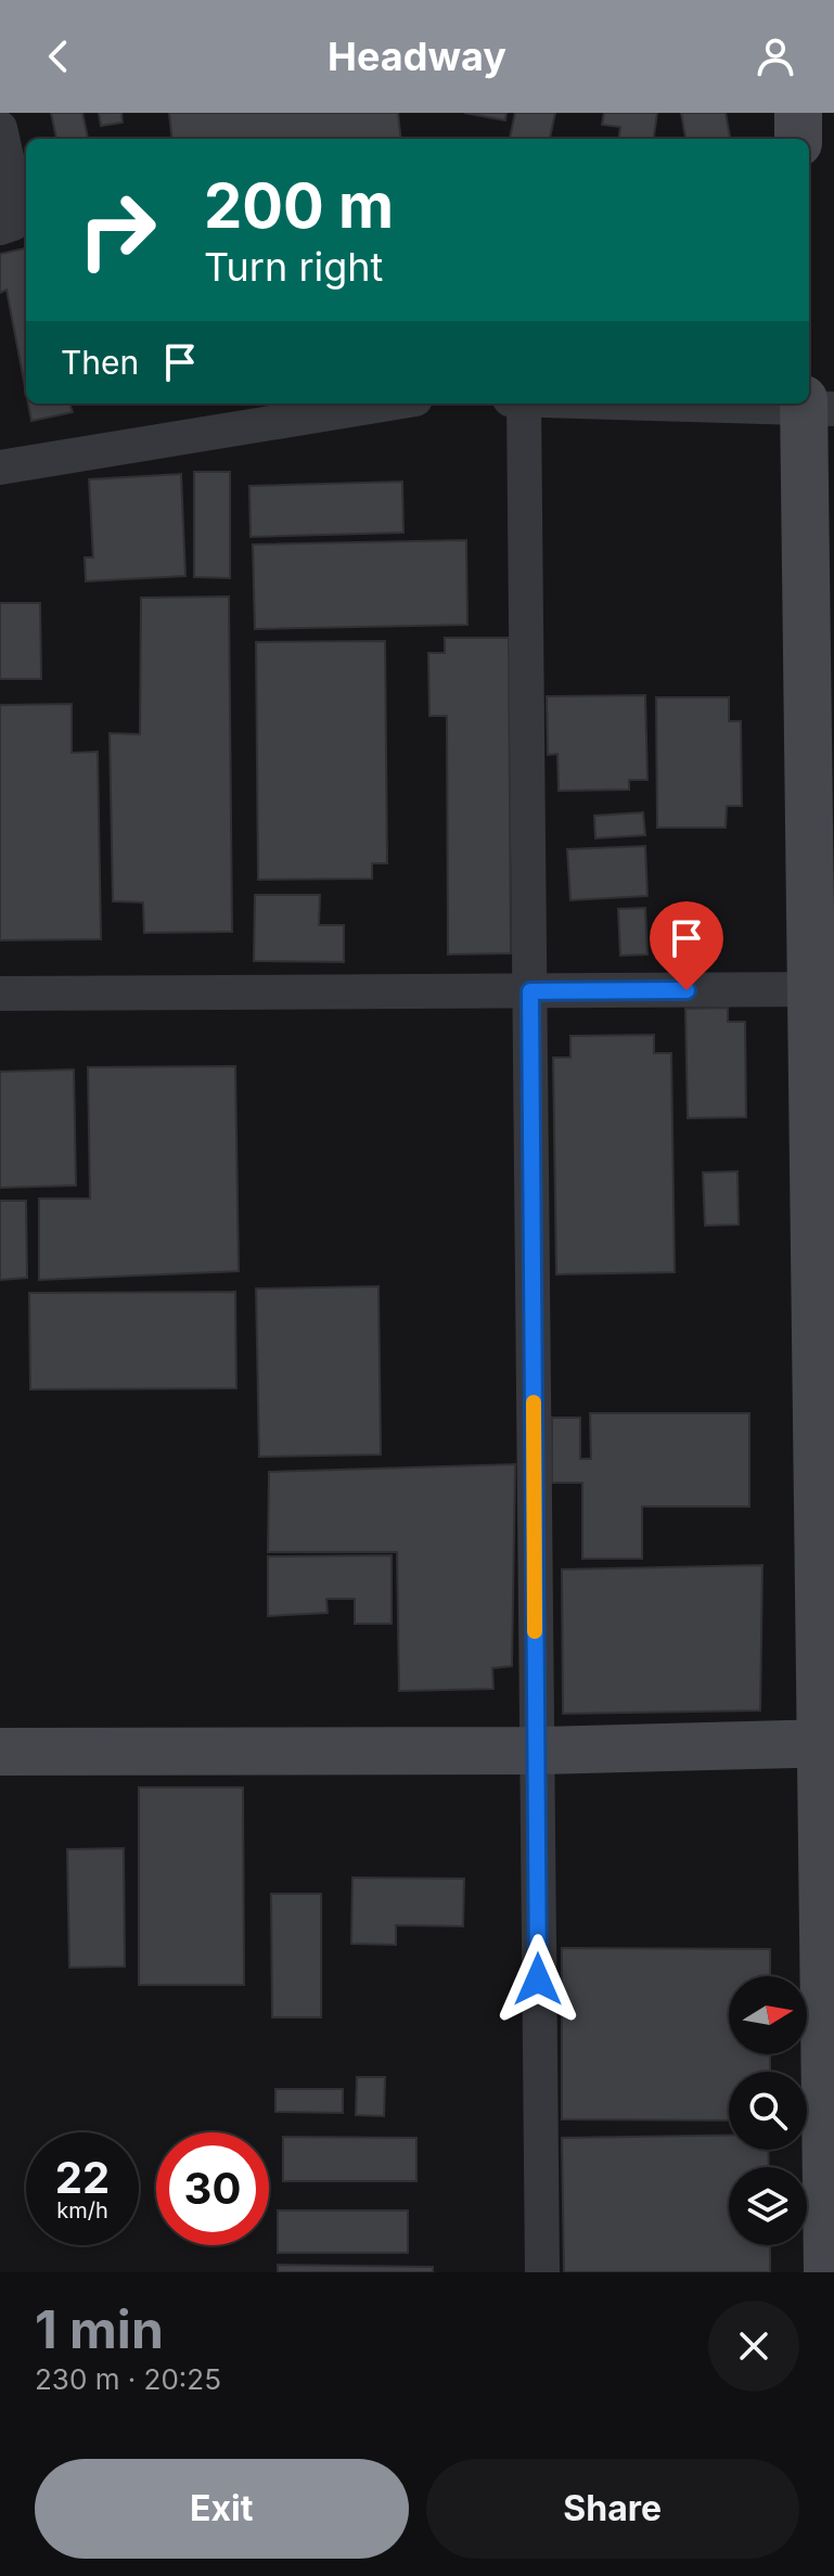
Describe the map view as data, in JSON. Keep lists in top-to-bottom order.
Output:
{
  "north": "right",
  "page": {
    "header": "Headway",
    "turn": ["200 m", "Turn right"],
    "then": "Then",
    "speed": "22 km/h",
    "limit": "30",
    "heading": ["1 min", "230 m · 20:25"],
    "buttons": ["Exit", "Share"]
  }
}
